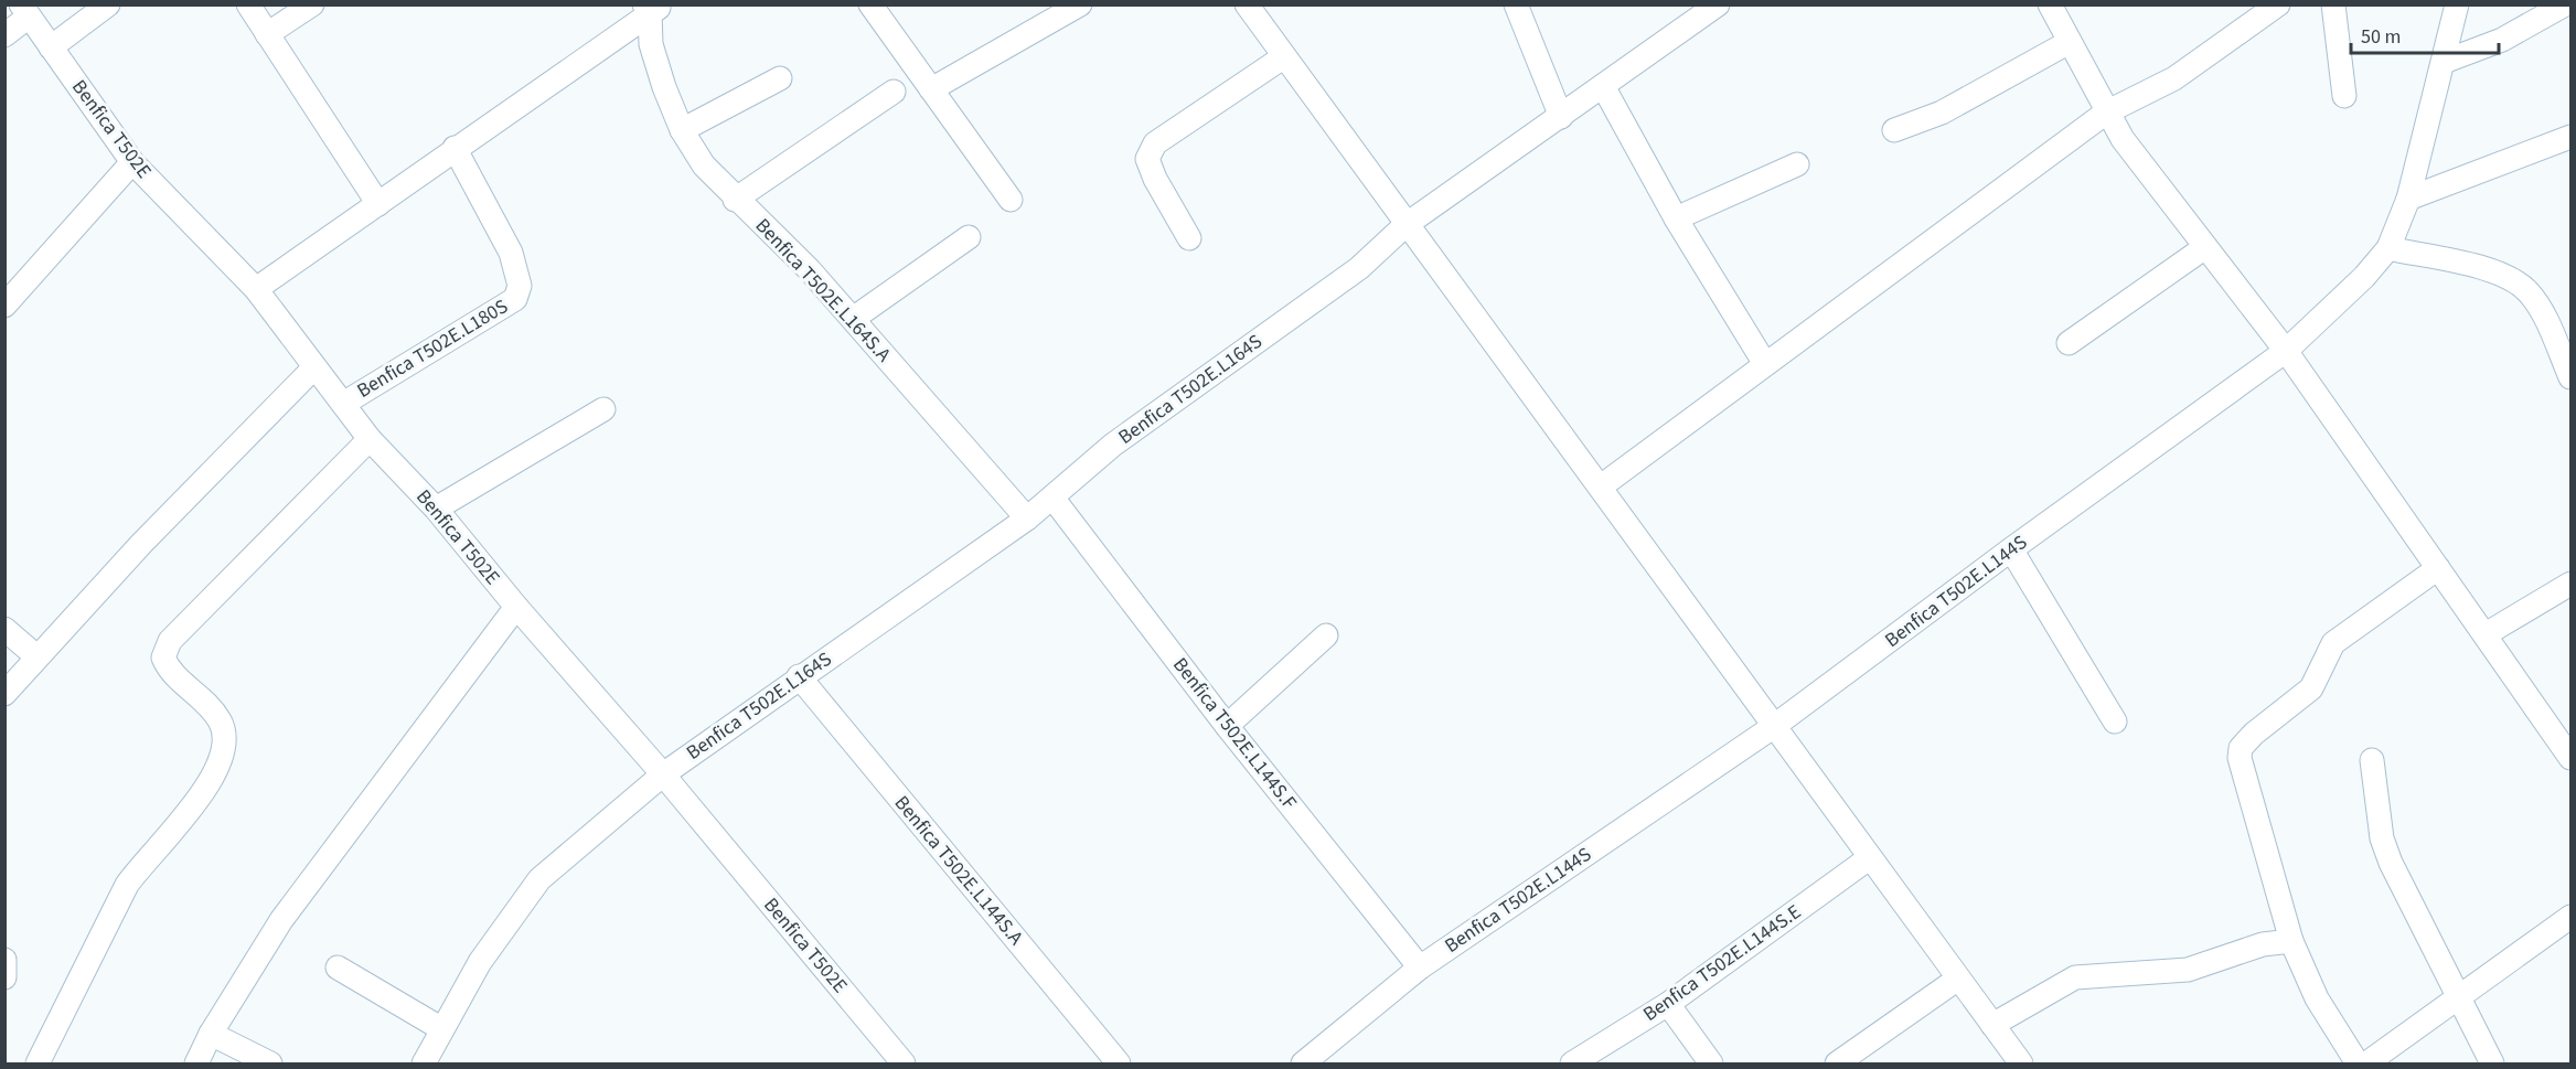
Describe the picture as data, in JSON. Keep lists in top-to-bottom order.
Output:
{
  "streets": {
    "street": [
      "Benfica T502E",
      "Benfica T502E.L164S.A",
      "Benfica T502E.L180S",
      "Benfica T502E.L164S",
      "Benfica T502E.L144S",
      "Benfica T502E.L144S.F",
      "Benfica T502E.L144S.A",
      "Benfica T502E.L144S.E"
    ]
  },
  "crossings": [
    ["Benfica T502E", "Benfica T502E.L180S"],
    ["Benfica T502E", "Benfica T502E.L164S"],
    ["Benfica T502E.L164S.A", "Benfica T502E.L164S"],
    ["Benfica T502E.L164S", "Benfica T502E.L144S.F"],
    ["Benfica T502E.L164S", "Benfica T502E.L144S.A"],
    ["Benfica T502E.L144S", "Benfica T502E.L144S.F"]
  ],
  "scale_bar": "50 m"
}
